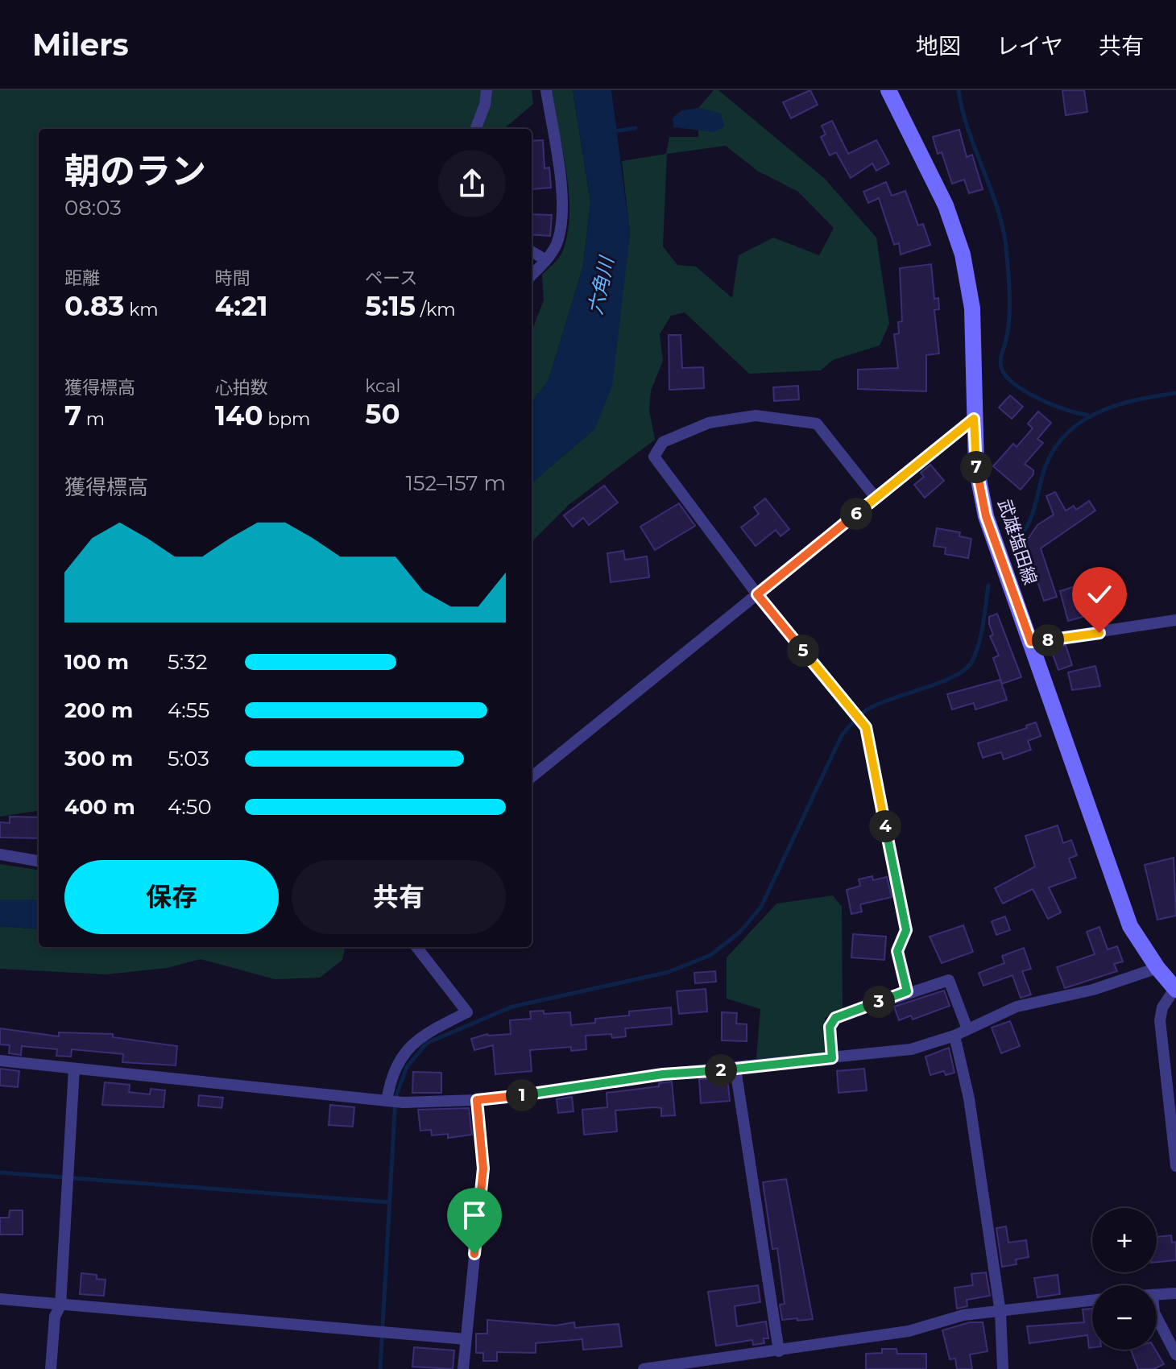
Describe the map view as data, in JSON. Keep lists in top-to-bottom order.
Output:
{
  "streets": {
    "main road": ["武雄塩田線"]
  },
  "water": ["六角川"],
  "page": {
    "header": "Milers",
    "nav": ["地図", "レイヤ", "共有"],
    "heading": ["朝のラン", "08:03"],
    "stats": [
      ["距離", "0.83 km"],
      ["時間", "4:21"],
      ["ペース", "5:15 /km"],
      ["獲得標高", "7 m"],
      ["心拍数", "140 bpm"],
      ["kcal", "50"]
    ],
    "pins": [
      "7",
      "6",
      "8",
      "5",
      "4",
      "3",
      "2",
      "1"
    ],
    "chart": ["獲得標高", "152–157 m"],
    "list": [
      {
        "name": "100 m",
        "note": "5:32"
      },
      {
        "name": "200 m",
        "note": "4:55"
      },
      {
        "name": "300 m",
        "note": "5:03"
      },
      {
        "name": "400 m",
        "note": "4:50"
      }
    ],
    "buttons": ["保存", "共有"],
    "map_buttons": ["+", "−"]
  }
}
